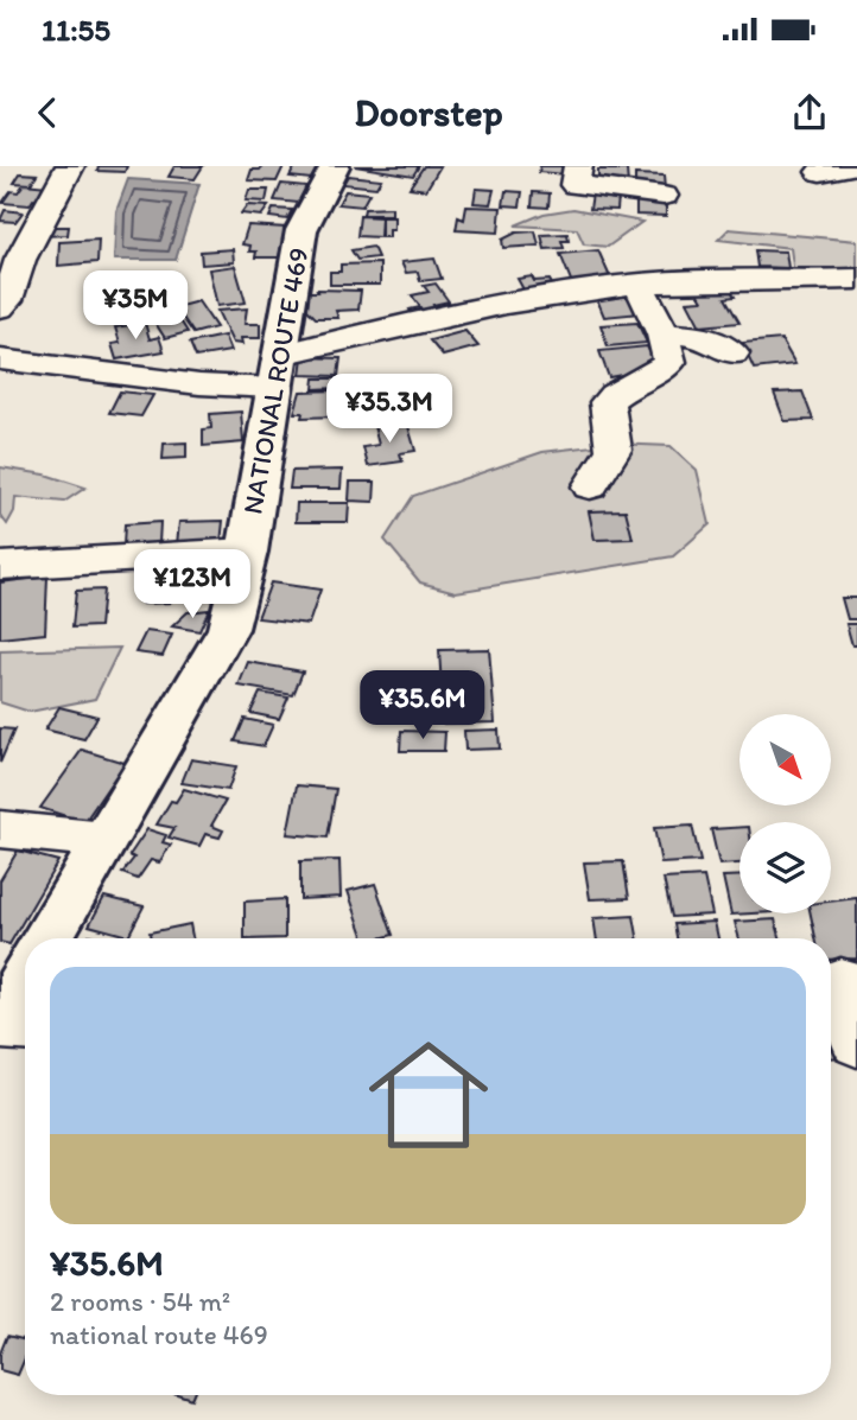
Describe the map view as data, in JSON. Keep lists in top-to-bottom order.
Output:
{
  "streets": {
    "highway": ["NATIONAL ROUTE 469"]
  },
  "north": "bottom right",
  "page": {
    "status": "11:55",
    "header": "Doorstep",
    "price": [
      "¥35M",
      "¥35.3M",
      "¥123M",
      "¥35.6M"
    ],
    "list": [
      {
        "name": "¥35.6M",
        "note": "2 rooms · 54 m² · national route 469"
      }
    ]
  }
}
